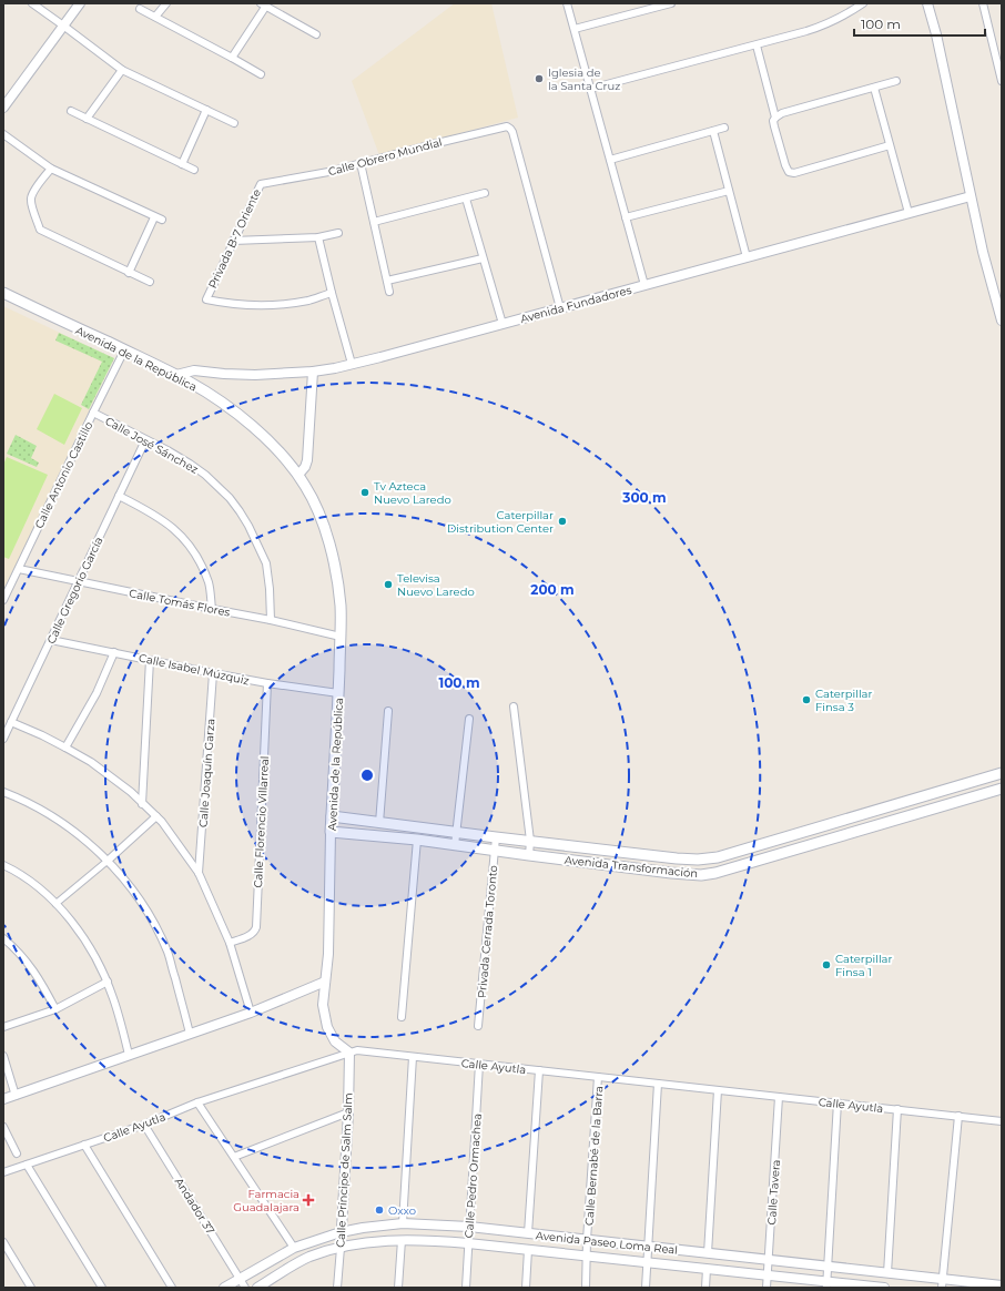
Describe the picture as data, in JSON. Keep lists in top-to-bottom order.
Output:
{
  "streets": {
    "main road": ["Avenida de la República", "Avenida Transformación"],
    "street": [
      "Calle Obrero Mundial",
      "Privada B-7 Oriente",
      "Avenida Fundadores",
      "Calle José Sánchez",
      "Calle Antonio Castillo",
      "Calle Gregorio García",
      "Calle Tomás Flores",
      "Calle Isabel Múzquiz",
      "Calle Joaquín Garza",
      "Calle Florencio Villarreal",
      "Privada Cerrada Toronto",
      "Calle Ayutla",
      "Calle Bernabé de la Barra",
      "Calle Príncipe de Salm Salm",
      "Calle Pedro Ormachea",
      "Calle Tavera",
      "Andador 37",
      "Avenida Paseo Loma Real"
    ]
  },
  "crossings": [
    ["Calle Obrero Mundial", "Privada B-7 Oriente"],
    ["Calle Obrero Mundial", "Avenida Fundadores"],
    ["Avenida Fundadores", "Avenida de la República"],
    ["Avenida de la República", "Calle Antonio Castillo"],
    ["Avenida de la República", "Calle Tomás Flores"],
    ["Avenida de la República", "Calle Isabel Múzquiz"],
    ["Avenida de la República", "Avenida Transformación"],
    ["Avenida de la República", "Calle Ayutla"],
    ["Avenida de la República", "Calle Príncipe de Salm Salm"],
    ["Calle José Sánchez", "Calle Antonio Castillo"],
    ["Calle José Sánchez", "Calle Gregorio García"],
    ["Calle José Sánchez", "Calle Tomás Flores"],
    ["Calle Antonio Castillo", "Calle Tomás Flores"],
    ["Calle Gregorio García", "Calle Tomás Flores"],
    ["Calle Gregorio García", "Calle Isabel Múzquiz"],
    ["Calle Isabel Múzquiz", "Calle Joaquín Garza"],
    ["Calle Isabel Múzquiz", "Calle Florencio Villarreal"],
    ["Avenida Transformación", "Privada Cerrada Toronto"],
    ["Calle Ayutla", "Calle Bernabé de la Barra"],
    ["Calle Ayutla", "Calle Príncipe de Salm Salm"],
    ["Calle Ayutla", "Calle Pedro Ormachea"],
    ["Calle Ayutla", "Calle Tavera"],
    ["Calle Ayutla", "Andador 37"],
    ["Calle Bernabé de la Barra", "Avenida Paseo Loma Real"],
    ["Calle Príncipe de Salm Salm", "Avenida Paseo Loma Real"],
    ["Calle Pedro Ormachea", "Avenida Paseo Loma Real"],
    ["Calle Tavera", "Avenida Paseo Loma Real"],
    ["Andador 37", "Avenida Paseo Loma Real"]
  ],
  "places": {
    "other": [
      "Iglesia de la Santa Cruz",
      "Tv Azteca Nuevo Laredo",
      "Caterpillar Distribution Center",
      "Televisa Nuevo Laredo",
      "Caterpillar Finsa 3",
      "Caterpillar Finsa 1",
      "Oxxo"
    ],
    "health": ["Farmacia Guadalajara"]
  },
  "scale_bar": "100 m",
  "rings": ["300 m", "200 m", "100 m"]
}
